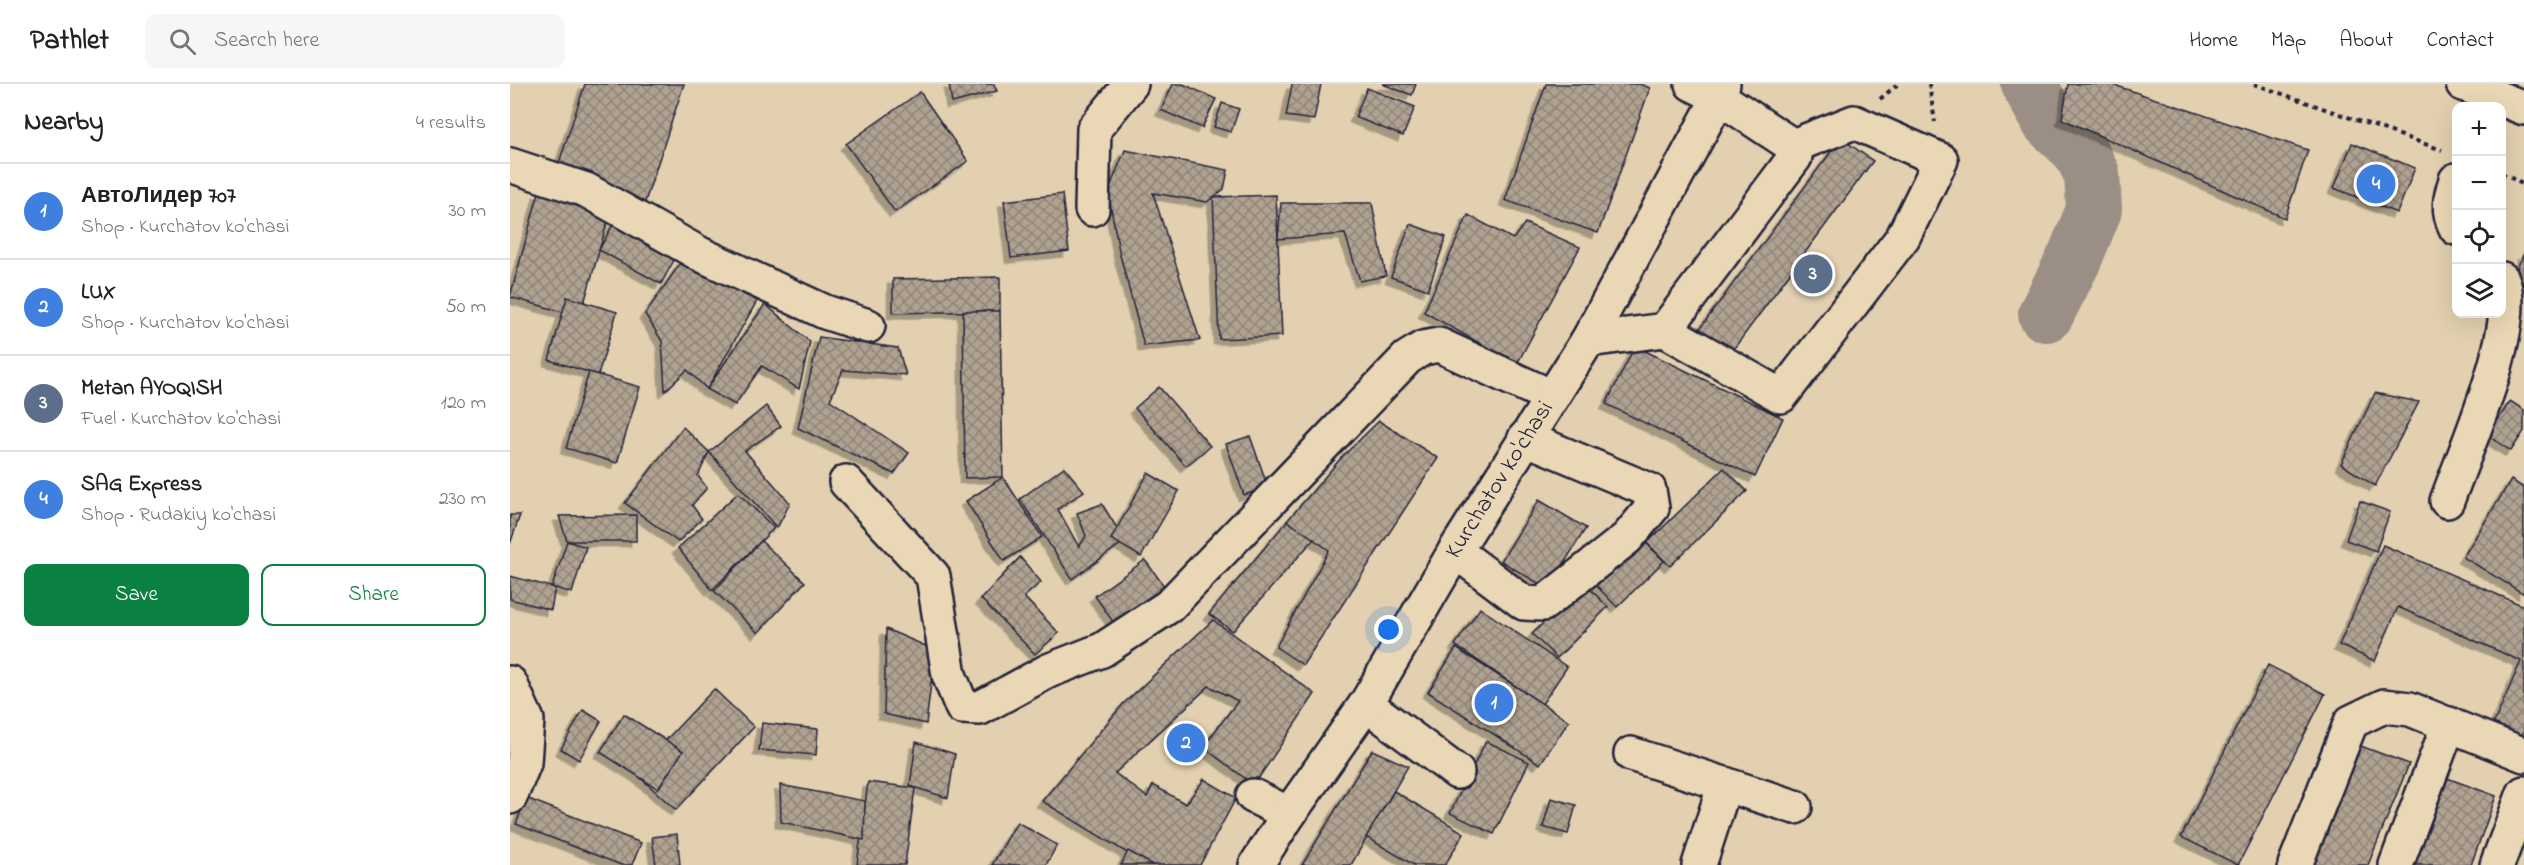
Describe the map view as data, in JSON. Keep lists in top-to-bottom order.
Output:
{
  "streets": {
    "street": ["Kurchatov ko'chasi"]
  },
  "page": {
    "header": "Pathlet",
    "search": "Search here",
    "nav": [
      "Home",
      "Map",
      "About",
      "Contact"
    ],
    "heading": ["Nearby", "4 results"],
    "map_buttons": ["+", "−"],
    "list": [
      {
        "mark": "1",
        "name": "АвтоЛидер 707",
        "note": "Shop · Kurchatov ko'chasi",
        "value": "30 m"
      },
      {
        "mark": "2",
        "name": "LUX",
        "note": "Shop · Kurchatov ko'chasi",
        "value": "50 m"
      },
      {
        "mark": "3",
        "name": "Metan AYOQISH",
        "note": "Fuel · Kurchatov ko'chasi",
        "value": "120 m"
      },
      {
        "mark": "4",
        "name": "SAG Express",
        "note": "Shop · Rudakiy ko'chasi",
        "value": "230 m"
      }
    ],
    "pins": [
      "4",
      "3",
      "1",
      "2"
    ],
    "buttons": ["Save", "Share"]
  }
}
